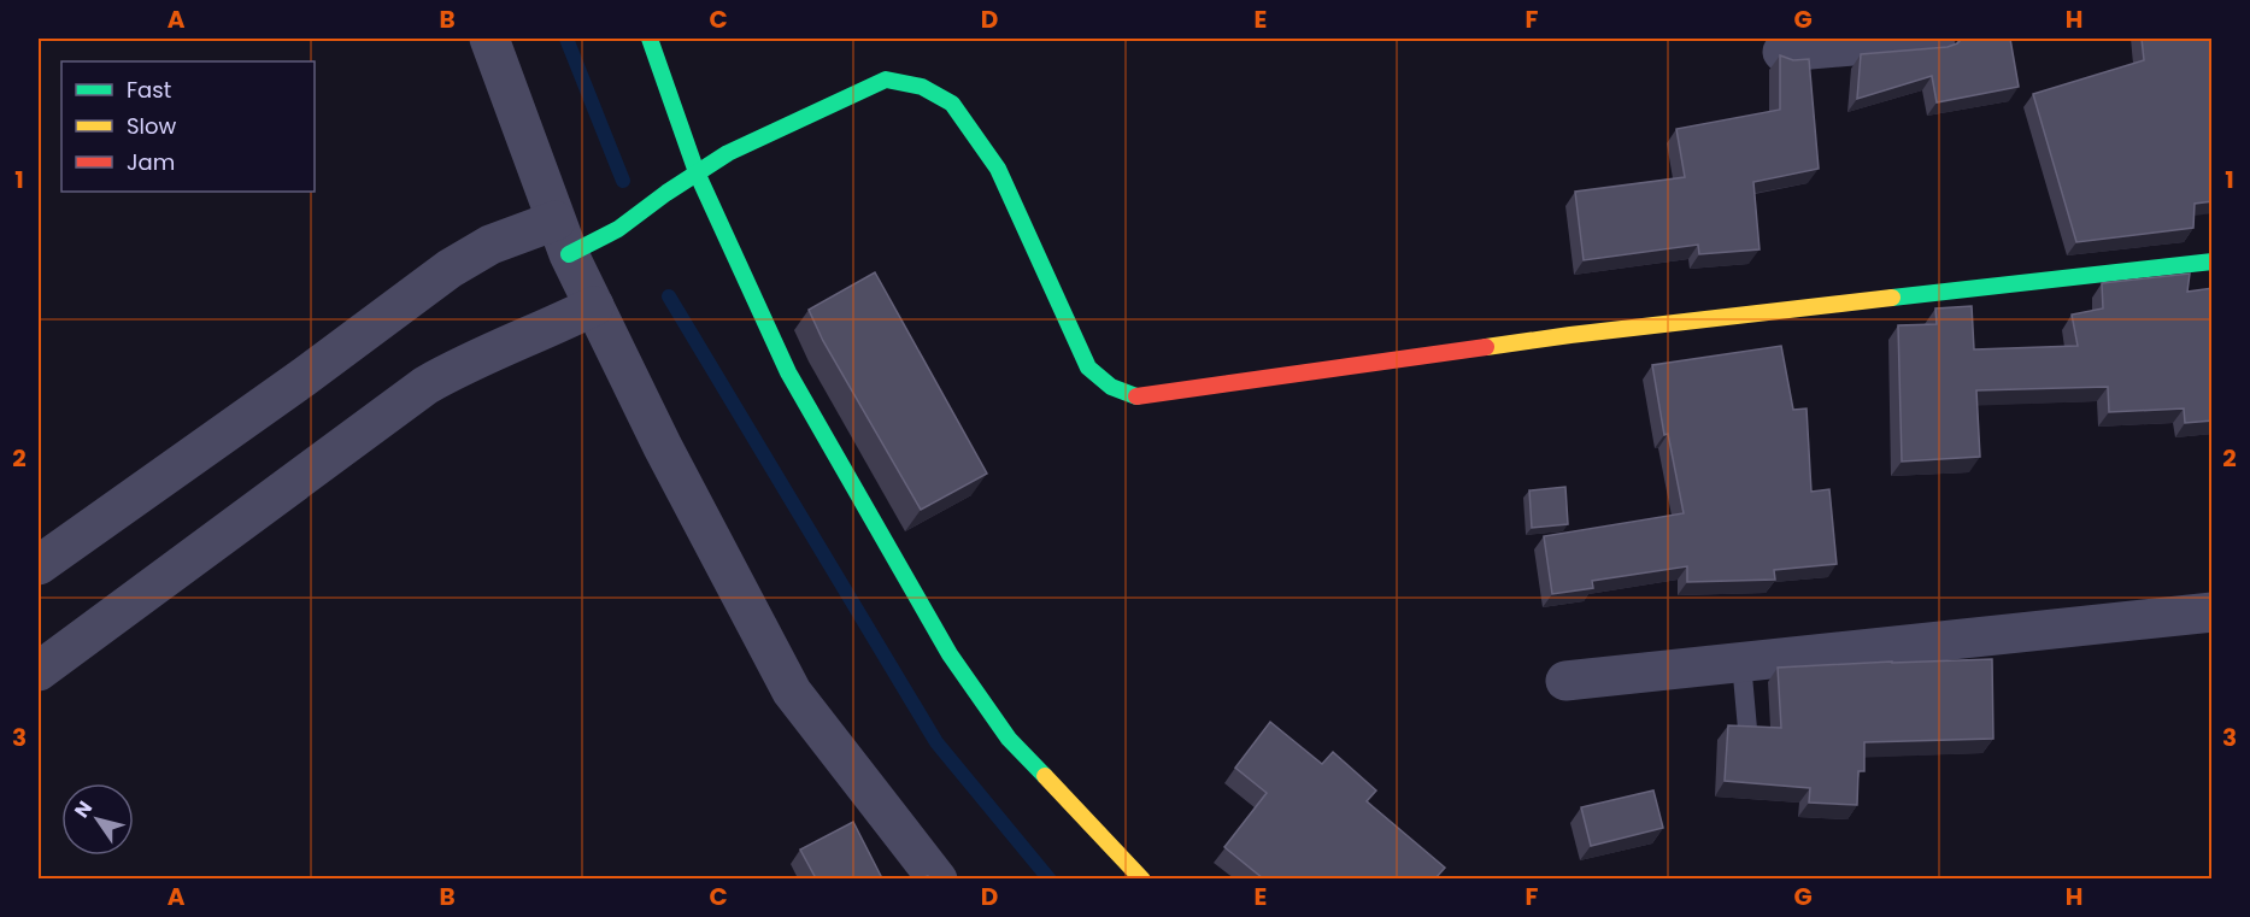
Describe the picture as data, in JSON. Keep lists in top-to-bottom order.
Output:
{
  "legend": ["Fast", "Slow", "Jam"],
  "north": "top left",
  "grid": {
    "columns": [
      "A",
      "B",
      "C",
      "D",
      "E",
      "F",
      "G",
      "H"
    ],
    "rows": ["1", "2", "3"]
  }
}
